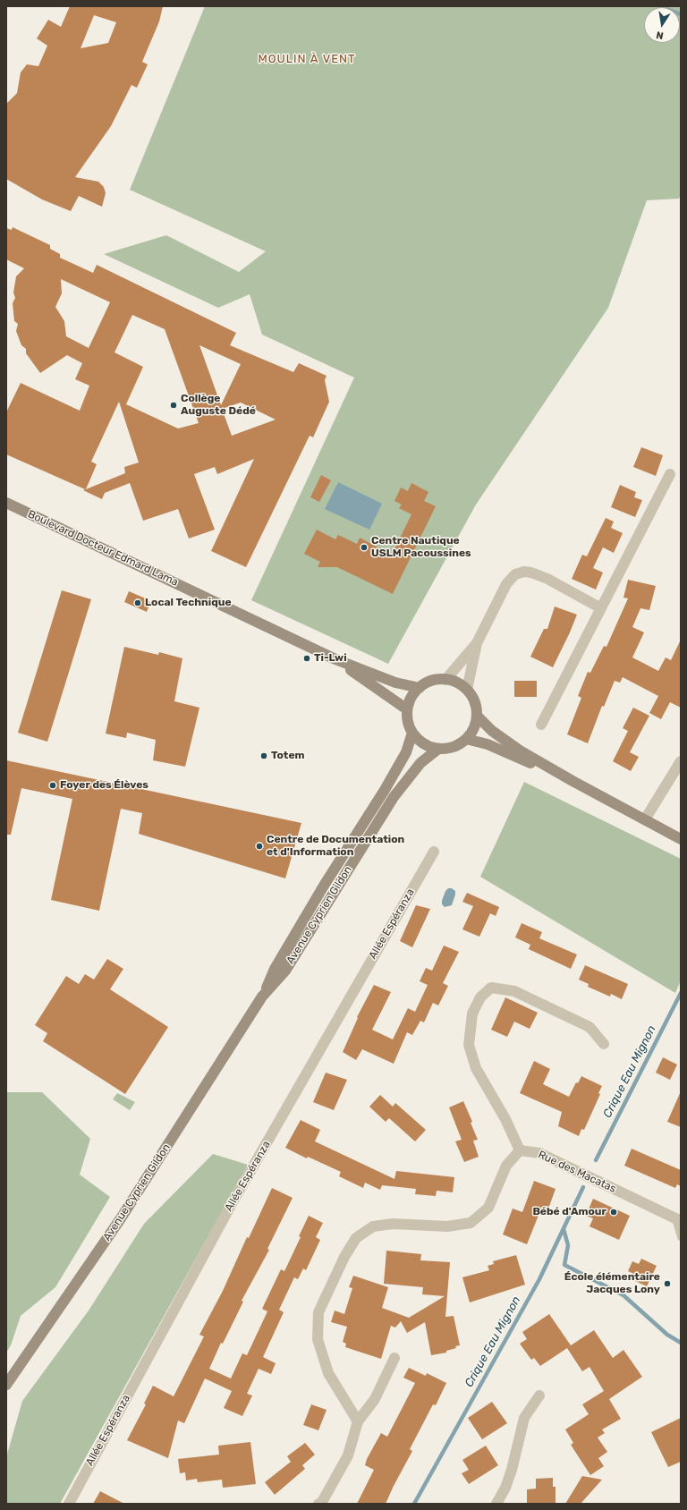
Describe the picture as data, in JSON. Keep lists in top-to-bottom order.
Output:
{
  "streets": {
    "street": [
      "Boulevard Docteur Edmard Lama",
      "Avenue Cyprien Gildon",
      "Allée Espéranza",
      "Rue des Macatas"
    ]
  },
  "crossings": [
    ["Boulevard Docteur Edmard Lama", "Avenue Cyprien Gildon"]
  ],
  "districts": ["MOULIN À VENT"],
  "water": ["Crique Eau Mignon"],
  "places": [
    "Collège Auguste Dédé",
    "Centre Nautique USLM Pacoussines",
    "Local Technique",
    "Ti-Lwi",
    "Totem",
    "Foyer des Élèves",
    "Centre de Documentation et d'Information",
    "Bébé d'Amour",
    "École élémentaire Jacques Lony"
  ],
  "north": "bottom"
}
